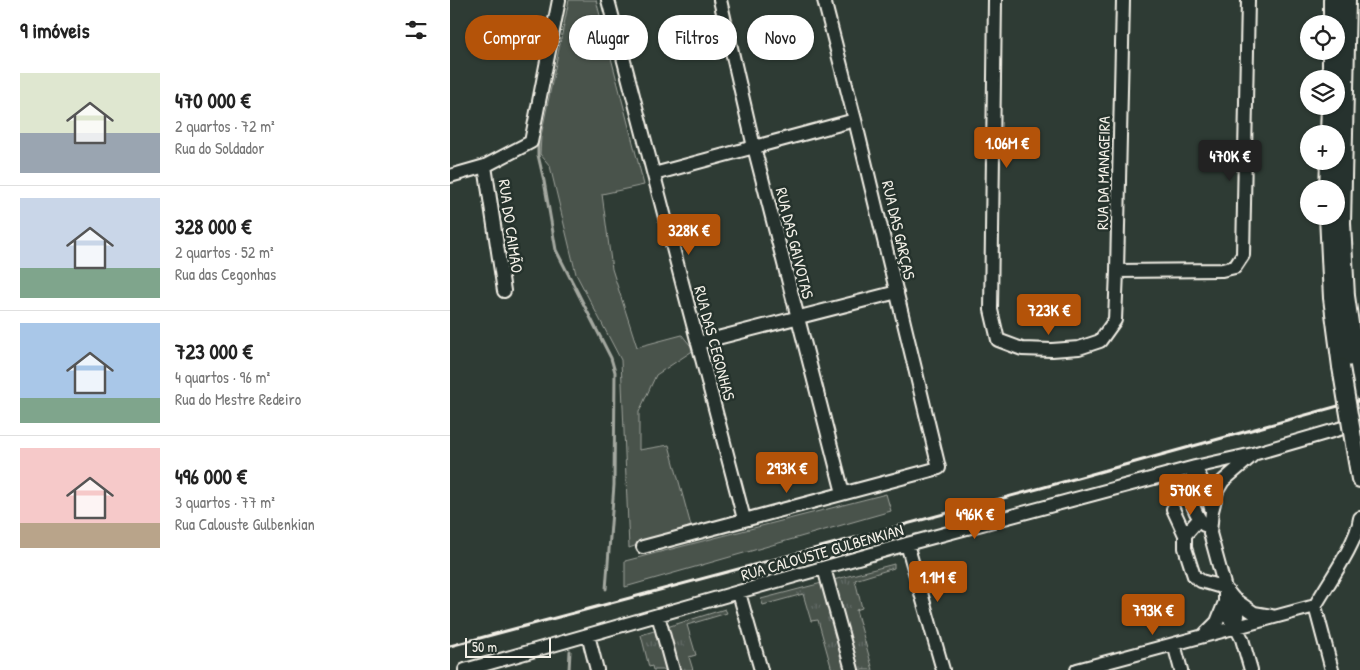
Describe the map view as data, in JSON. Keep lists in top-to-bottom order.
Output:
{
  "streets": {
    "street": [
      "RUA DA MANAGEIRA",
      "RUA DO CAIMÃO",
      "RUA DAS GARÇAS",
      "RUA DAS GAIVOTAS",
      "RUA DAS CEGONHAS",
      "RUA CALOUSTE GULBENKIAN"
    ]
  },
  "crossings": [
    ["RUA DAS GARÇAS", "RUA DAS GAIVOTAS"]
  ],
  "scale_bar": "50 m",
  "page": {
    "heading": "9 imóveis",
    "map_buttons": ["+", "−"],
    "chip": [
      "Comprar",
      "Alugar",
      "Filtros",
      "Novo"
    ],
    "list": [
      {
        "name": "470 000 €",
        "note": "2 quartos · 72 m² · Rua do Soldador"
      },
      {
        "name": "328 000 €",
        "note": "2 quartos · 52 m² · Rua das Cegonhas"
      },
      {
        "name": "723 000 €",
        "note": "4 quartos · 96 m² · Rua do Mestre Redeiro"
      },
      {
        "name": "496 000 €",
        "note": "3 quartos · 77 m² · Rua Calouste Gulbenkian"
      }
    ],
    "price": [
      "1.06M €",
      "470K €",
      "328K €",
      "723K €",
      "293K €",
      "570K €",
      "496K €",
      "1.1M €",
      "793K €"
    ],
    "scale": "50 m"
  }
}
